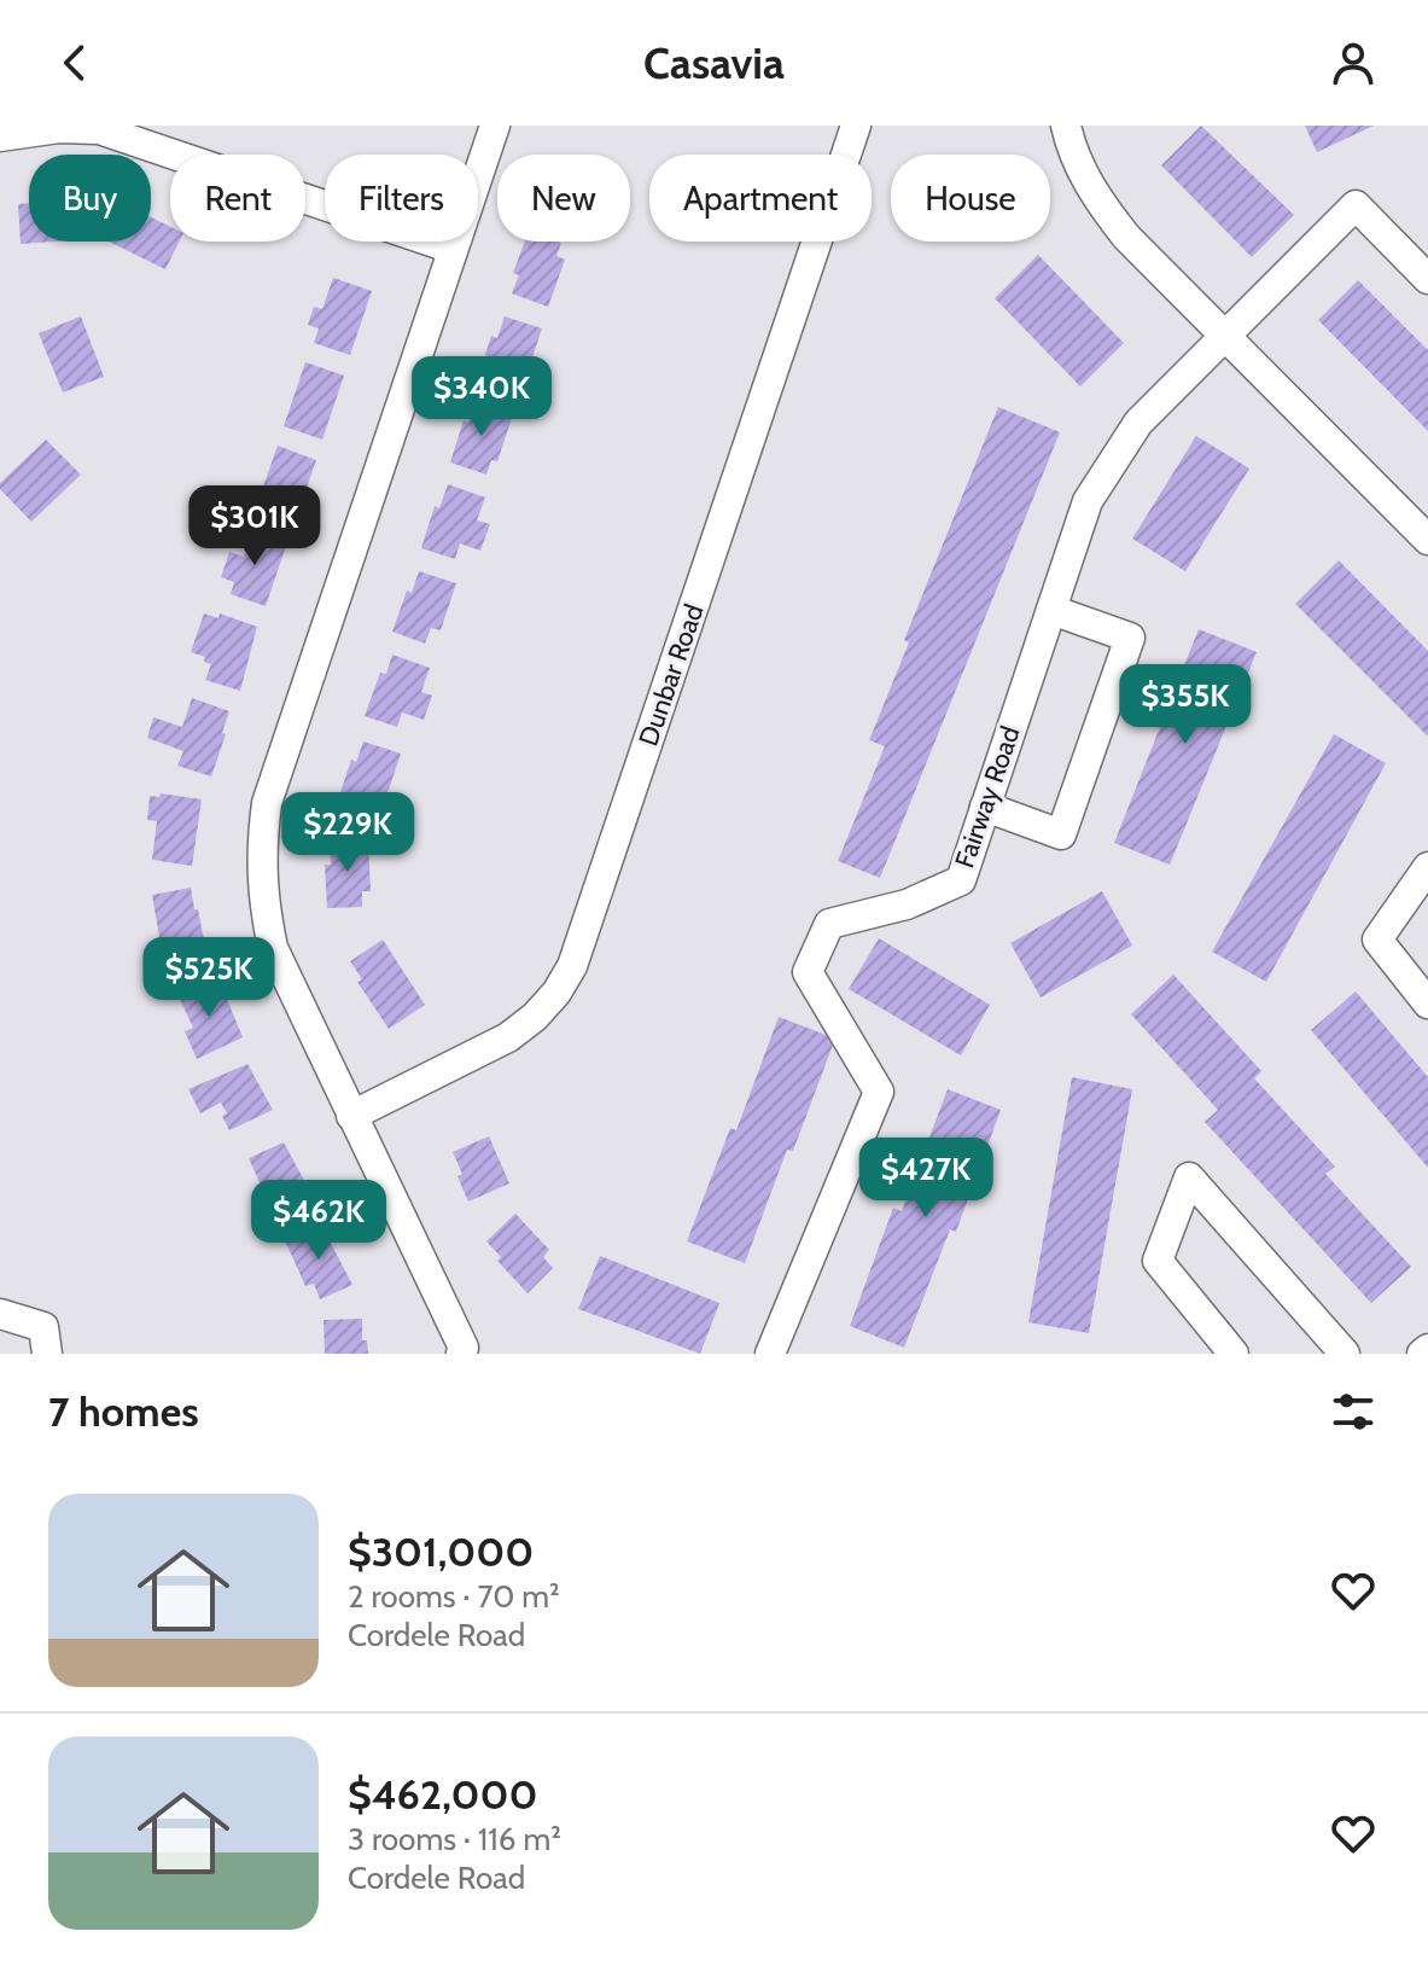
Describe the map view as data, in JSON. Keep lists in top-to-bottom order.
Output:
{
  "streets": {
    "street": ["Dunbar Road", "Fairway Road"]
  },
  "page": {
    "header": "Casavia",
    "chip": [
      "Buy",
      "Rent",
      "Filters",
      "New",
      "Apartment",
      "House"
    ],
    "price": [
      "$340K",
      "$301K",
      "$355K",
      "$229K",
      "$525K",
      "$427K",
      "$462K"
    ],
    "heading": "7 homes",
    "list": [
      {
        "name": "$301,000",
        "note": "2 rooms · 70 m² · Cordele Road"
      },
      {
        "name": "$462,000",
        "note": "3 rooms · 116 m² · Cordele Road"
      }
    ]
  }
}
